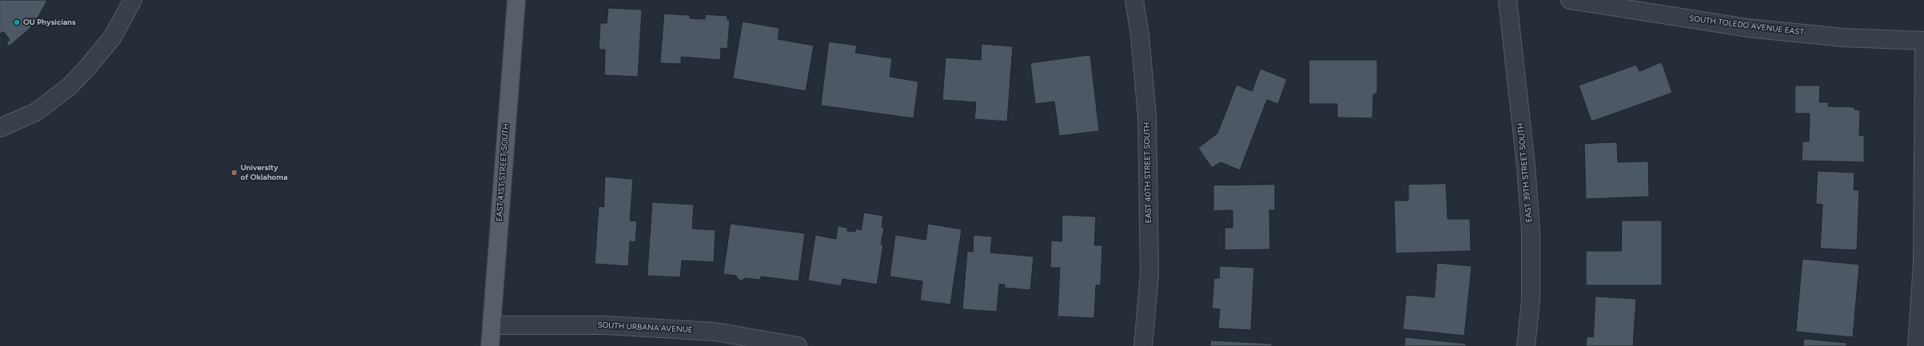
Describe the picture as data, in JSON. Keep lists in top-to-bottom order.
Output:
{
  "streets": {
    "main road": ["EAST 41ST STREET SOUTH"],
    "street": [
      "SOUTH TOLEDO AVENUE EAST",
      "EAST 40TH STREET SOUTH",
      "EAST 39TH STREET SOUTH",
      "SOUTH URBANA AVENUE"
    ]
  },
  "crossings": [
    ["EAST 41ST STREET SOUTH", "SOUTH URBANA AVENUE"]
  ],
  "places": ["OU Physicians", "University of Oklahoma"]
}
